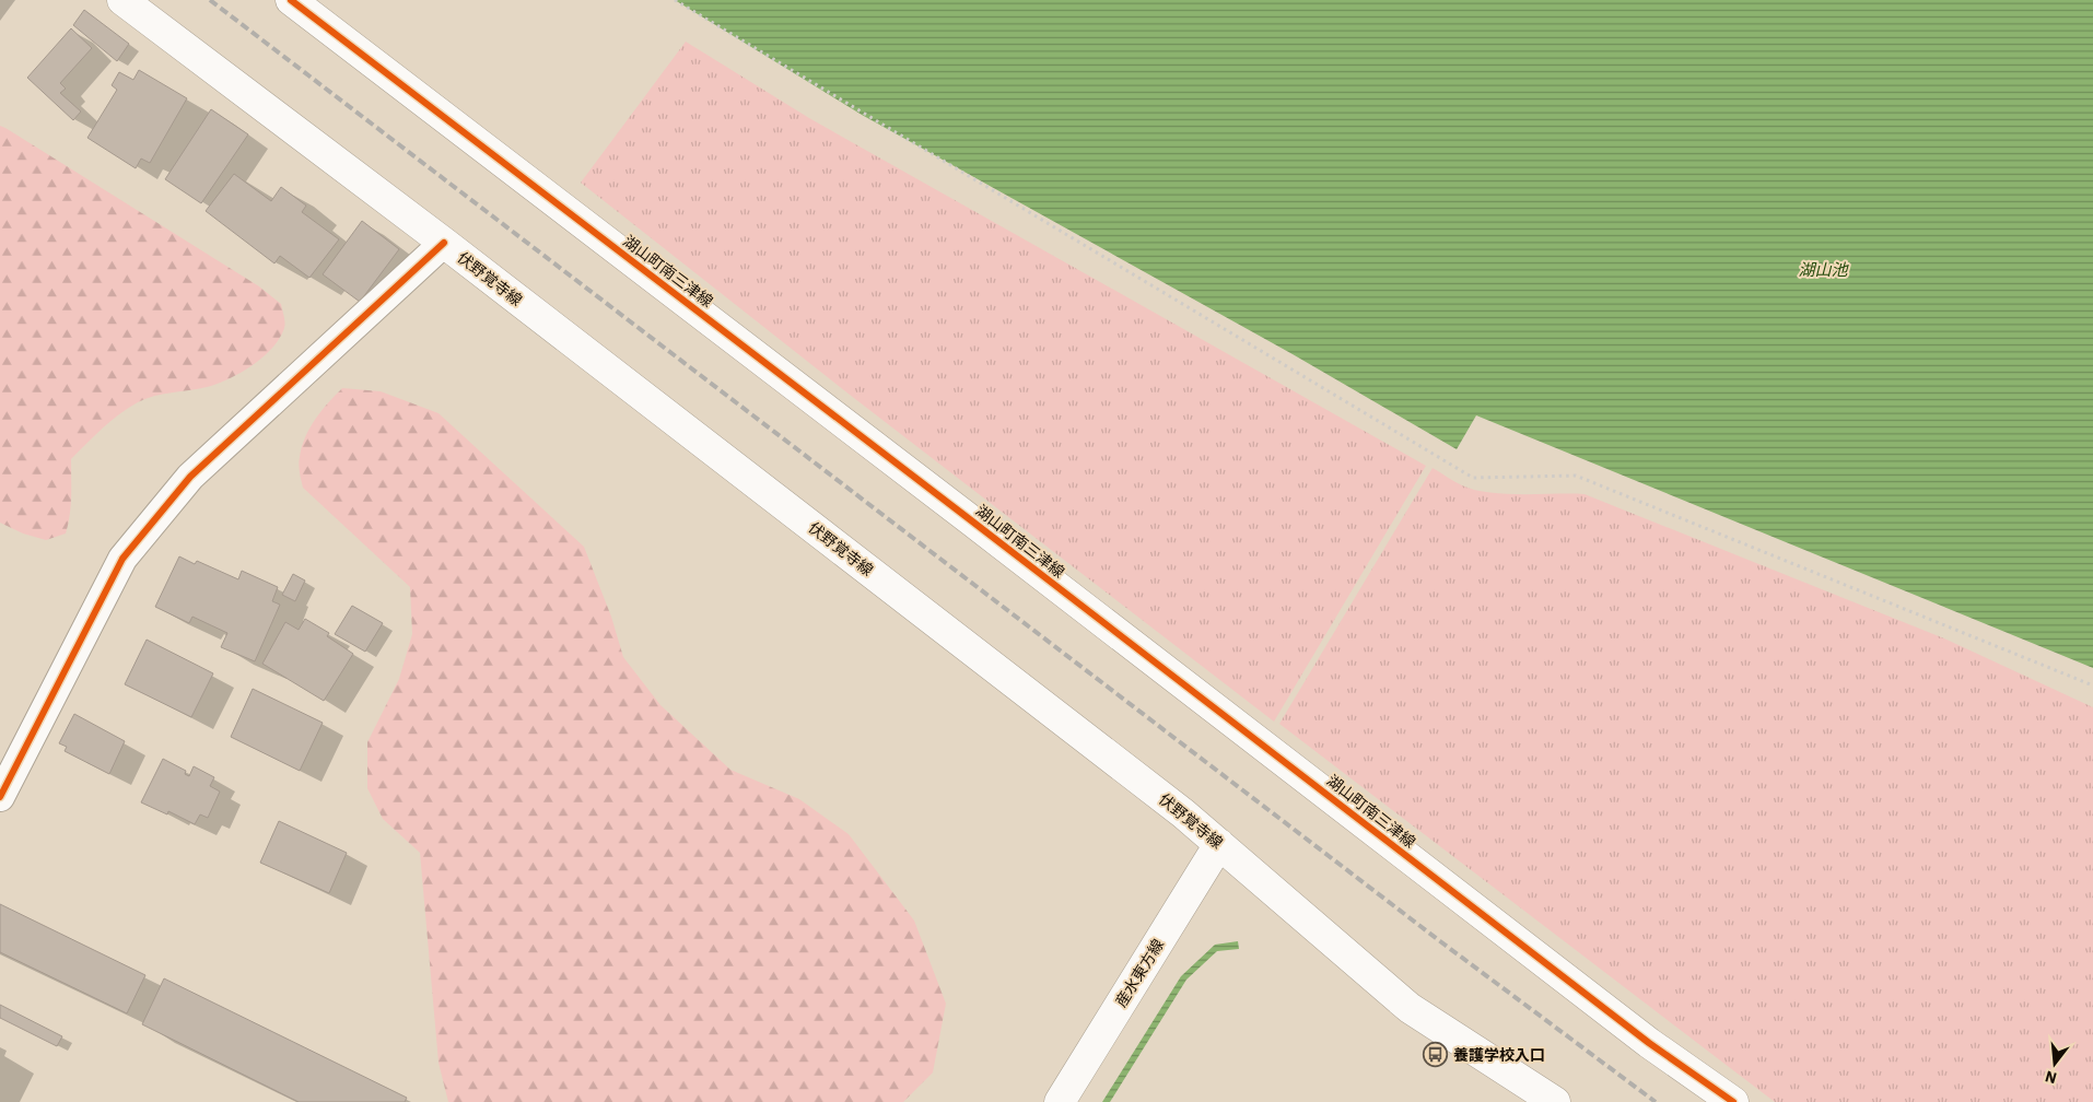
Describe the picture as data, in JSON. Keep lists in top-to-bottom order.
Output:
{
  "streets": {
    "street": ["湖山町南三津線", "伏野覚寺線", "産水東方線"]
  },
  "crossings": [
    ["伏野覚寺線", "産水東方線"]
  ],
  "water": ["湖山池"],
  "places": {
    "bus stop": ["養護学校入口"]
  },
  "north": "bottom"
}
